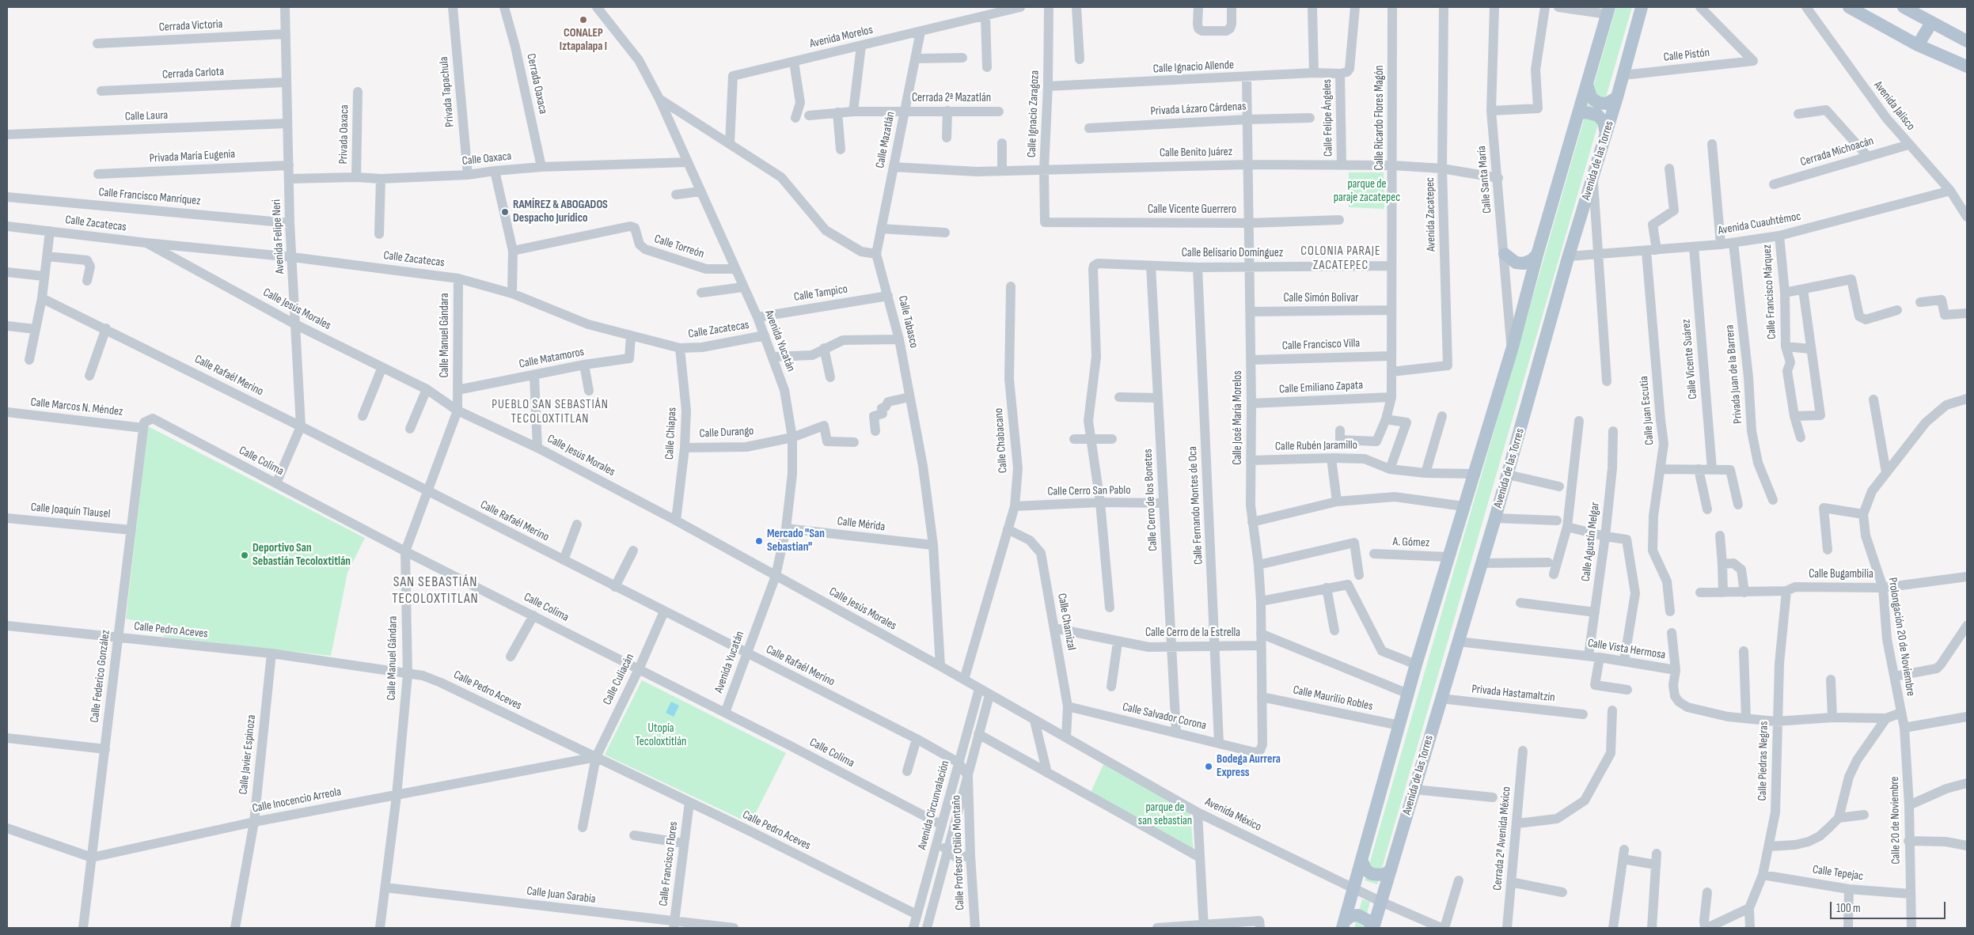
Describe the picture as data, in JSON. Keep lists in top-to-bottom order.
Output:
{
  "streets": {
    "main road": ["Avenida de las Torres"],
    "street": [
      "Cerrada Victoria",
      "Avenida Morelos",
      "Calle Pistón",
      "Calle Ignacio Allende",
      "Cerrada Carlota",
      "Cerrada Oaxaca",
      "Privada Tapachula",
      "Cerrada 2ª Mazatlán",
      "Avenida Jalisco",
      "Privada Lázaro Cárdenas",
      "Calle Ignacio Zaragoza",
      "Calle Laura",
      "Calle Felipe Ángeles",
      "Calle Ricardo Flores Magón",
      "Privada Oaxaca",
      "Calle Mazatlán",
      "Cerrada Michoacán",
      "Calle Benito Juárez",
      "Privada María Eugenia",
      "Calle Oaxaca",
      "Calle Santa María",
      "Calle Francisco Manríquez",
      "Calle Vicente Guerrero",
      "Avenida Zacatepec",
      "Calle Zacatecas",
      "Avenida Cuauhtémoc",
      "Avenida Felipe Neri",
      "Calle Torreón",
      "Calle Belisario Domínguez",
      "Calle Francisco Márquez",
      "Calle Tampico",
      "Calle Simón Bolivar",
      "Calle Jesús Morales",
      "Calle Tabasco",
      "Calle Manuel Gándara",
      "Avenida Yucatán",
      "Calle Francisco Villa",
      "Calle Matamoros",
      "Calle Vicente Suárez",
      "Privada Juan de la Barrera",
      "Calle Rafaél Merino",
      "Calle Emiliano Zapata",
      "Calle Marcos N. Méndez",
      "Calle Juan Escutia",
      "Calle José María Morelos",
      "Calle Durango",
      "Calle Chiapas",
      "Calle Chabacano",
      "Calle Rubén Jaramillo",
      "Calle Colima",
      "Calle Cerro San Pablo",
      "Calle Cerro de los Bonetes",
      "Calle Fernando Montes de Oca",
      "Calle Joaquín Tlausel",
      "Calle Mérida",
      "Calle Agustín Melgar",
      "A. Gómez",
      "Calle Bugambilia",
      "Calle Chamizal",
      "Calle Pedro Aceves",
      "Calle Cerro de la Estrella",
      "Prolongación 20 de Noviembre",
      "Calle Vista Hermosa",
      "Calle Federico González",
      "Calle Culiacán",
      "Privada Hastamaltzin",
      "Calle Maurilio Robles",
      "Calle Salvador Corona",
      "Calle Javier Espinoza",
      "Calle Piedras Negras",
      "Calle Inocencio Arreola",
      "Avenida Circunvalación",
      "Avenida México",
      "Calle 20 de Noviembre",
      "Cerrada 2ª Avenida México",
      "Calle Profesor Otilio Montaño",
      "Calle Francisco Flores",
      "Calle Tepejac",
      "Calle Juan Sarabia"
    ]
  },
  "crossings": [
    ["Cerrada Victoria", "Avenida Felipe Neri"],
    ["Avenida Morelos", "Calle Mazatlán"],
    ["Calle Pistón", "Avenida de las Torres"],
    ["Calle Ignacio Allende", "Calle Ignacio Zaragoza"],
    ["Calle Ignacio Allende", "Calle Felipe Ángeles"],
    ["Calle Ignacio Allende", "Calle José María Morelos"],
    ["Cerrada Carlota", "Avenida Felipe Neri"],
    ["Cerrada Oaxaca", "Calle Oaxaca"],
    ["Privada Tapachula", "Calle Oaxaca"],
    ["Cerrada 2ª Mazatlán", "Calle Mazatlán"],
    ["Avenida Jalisco", "Cerrada Michoacán"],
    ["Avenida Jalisco", "Avenida Cuauhtémoc"],
    ["Privada Lázaro Cárdenas", "Calle José María Morelos"],
    ["Calle Ignacio Zaragoza", "Calle Benito Juárez"],
    ["Calle Ignacio Zaragoza", "Calle Vicente Guerrero"],
    ["Calle Laura", "Avenida Felipe Neri"],
    ["Calle Felipe Ángeles", "Calle Benito Juárez"],
    ["Calle Ricardo Flores Magón", "Calle Benito Juárez"],
    ["Calle Ricardo Flores Magón", "Avenida Zacatepec"],
    ["Calle Ricardo Flores Magón", "Calle Belisario Domínguez"],
    ["Calle Ricardo Flores Magón", "Calle Simón Bolivar"],
    ["Calle Ricardo Flores Magón", "Calle Francisco Villa"],
    ["Calle Ricardo Flores Magón", "Calle Emiliano Zapata"],
    ["Privada Oaxaca", "Calle Oaxaca"],
    ["Calle Mazatlán", "Calle Benito Juárez"],
    ["Calle Mazatlán", "Calle Tabasco"],
    ["Calle Benito Juárez", "Calle Santa María"],
    ["Calle Benito Juárez", "Avenida Zacatepec"],
    ["Calle Benito Juárez", "Calle José María Morelos"],
    ["Privada María Eugenia", "Avenida Felipe Neri"],
    ["Calle Oaxaca", "Avenida Felipe Neri"],
    ["Calle Oaxaca", "Avenida Yucatán"],
    ["Avenida de las Torres", "Avenida Cuauhtémoc"],
    ["Avenida de las Torres", "Calle Vista Hermosa"],
    ["Avenida de las Torres", "Privada Hastamaltzin"],
    ["Avenida de las Torres", "Avenida México"],
    ["Calle Francisco Manríquez", "Avenida Felipe Neri"],
    ["Calle Vicente Guerrero", "Calle José María Morelos"],
    ["Calle Zacatecas", "Avenida Felipe Neri"],
    ["Calle Zacatecas", "Calle Jesús Morales"],
    ["Calle Zacatecas", "Calle Manuel Gándara"],
    ["Calle Zacatecas", "Avenida Yucatán"],
    ["Calle Zacatecas", "Calle Matamoros"],
    ["Calle Zacatecas", "Calle Rafaél Merino"],
    ["Calle Zacatecas", "Calle Chiapas"],
    ["Avenida Cuauhtémoc", "Calle Francisco Márquez"],
    ["Avenida Cuauhtémoc", "Calle Vicente Suárez"],
    ["Avenida Cuauhtémoc", "Privada Juan de la Barrera"],
    ["Avenida Cuauhtémoc", "Calle Juan Escutia"],
    ["Avenida Felipe Neri", "Calle Jesús Morales"],
    ["Avenida Felipe Neri", "Calle Rafaél Merino"],
    ["Avenida Felipe Neri", "Calle Colima"],
    ["Calle Torreón", "Avenida Yucatán"],
    ["Calle Belisario Domínguez", "Calle José María Morelos"],
    ["Calle Belisario Domínguez", "Calle Cerro de los Bonetes"],
    ["Calle Belisario Domínguez", "Calle Fernando Montes de Oca"],
    ["Calle Tampico", "Calle Tabasco"],
    ["Calle Tampico", "Avenida Yucatán"],
    ["Calle Simón Bolivar", "Calle José María Morelos"],
    ["Calle Jesús Morales", "Calle Tabasco"],
    ["Calle Jesús Morales", "Calle Manuel Gándara"],
    ["Calle Jesús Morales", "Avenida Yucatán"],
    ["Calle Jesús Morales", "Calle Chiapas"],
    ["Calle Jesús Morales", "Calle Chabacano"],
    ["Calle Jesús Morales", "Avenida Circunvalación"],
    ["Calle Jesús Morales", "Avenida México"],
    ["Calle Tabasco", "Calle Mérida"],
    ["Calle Manuel Gándara", "Calle Matamoros"],
    ["Calle Manuel Gándara", "Calle Rafaél Merino"],
    ["Calle Manuel Gándara", "Calle Colima"],
    ["Calle Manuel Gándara", "Calle Pedro Aceves"],
    ["Calle Manuel Gándara", "Calle Inocencio Arreola"],
    ["Calle Manuel Gándara", "Calle Juan Sarabia"],
    ["Avenida Yucatán", "Calle Rafaél Merino"],
    ["Avenida Yucatán", "Calle Durango"],
    ["Avenida Yucatán", "Calle Colima"],
    ["Avenida Yucatán", "Calle Mérida"],
    ["Calle Francisco Villa", "Calle José María Morelos"],
    ["Calle Rafaél Merino", "Calle Culiacán"],
    ["Calle Rafaél Merino", "Avenida Circunvalación"],
    ["Calle Rafaél Merino", "Calle Profesor Otilio Montaño"],
    ["Calle Emiliano Zapata", "Calle José María Morelos"],
    ["Calle Marcos N. Méndez", "Calle Colima"],
    ["Calle Marcos N. Méndez", "Calle Federico González"],
    ["Calle José María Morelos", "Calle Rubén Jaramillo"],
    ["Calle José María Morelos", "Calle Cerro de la Estrella"],
    ["Calle José María Morelos", "Calle Maurilio Robles"],
    ["Calle José María Morelos", "Calle Salvador Corona"],
    ["Calle Durango", "Calle Chiapas"],
    ["Calle Chabacano", "Calle Cerro San Pablo"],
    ["Calle Chabacano", "Calle Chamizal"],
    ["Calle Colima", "Calle Federico González"],
    ["Calle Colima", "Calle Culiacán"],
    ["Calle Colima", "Avenida Circunvalación"],
    ["Calle Cerro San Pablo", "Calle Cerro de los Bonetes"],
    ["Calle Cerro de los Bonetes", "Calle Cerro de la Estrella"],
    ["Calle Cerro de los Bonetes", "Calle Salvador Corona"],
    ["Calle Fernando Montes de Oca", "Calle Cerro de la Estrella"],
    ["Calle Fernando Montes de Oca", "Calle Salvador Corona"],
    ["Calle Joaquín Tlausel", "Calle Federico González"],
    ["Calle Agustín Melgar", "Calle Vista Hermosa"],
    ["Calle Bugambilia", "Prolongación 20 de Noviembre"],
    ["Calle Bugambilia", "Calle Piedras Negras"],
    ["Calle Chamizal", "Calle Cerro de la Estrella"],
    ["Calle Chamizal", "Calle Salvador Corona"],
    ["Calle Chamizal", "Avenida México"],
    ["Calle Pedro Aceves", "Calle Federico González"],
    ["Calle Pedro Aceves", "Calle Culiacán"],
    ["Calle Pedro Aceves", "Calle Javier Espinoza"],
    ["Calle Pedro Aceves", "Calle Inocencio Arreola"],
    ["Calle Pedro Aceves", "Avenida Circunvalación"],
    ["Calle Pedro Aceves", "Calle Francisco Flores"],
    ["Prolongación 20 de Noviembre", "Calle Vista Hermosa"],
    ["Prolongación 20 de Noviembre", "Calle 20 de Noviembre"],
    ["Calle Vista Hermosa", "Calle Piedras Negras"],
    ["Calle Vista Hermosa", "Calle 20 de Noviembre"],
    ["Calle Federico González", "Calle Inocencio Arreola"],
    ["Calle Culiacán", "Calle Inocencio Arreola"],
    ["Calle Javier Espinoza", "Calle Inocencio Arreola"],
    ["Calle Piedras Negras", "Calle Tepejac"],
    ["Avenida Circunvalación", "Avenida México"],
    ["Calle 20 de Noviembre", "Calle Tepejac"],
    ["Calle Francisco Flores", "Calle Juan Sarabia"]
  ],
  "districts": ["COLONIA PARAJE ZACATEPEC", "PUEBLO SAN SEBASTIÁN TECOLOXTITLAN", "SAN SEBASTIÁN TECOLOXTITLAN"],
  "parks": ["parque de paraje zacatepec", "Utopía Tecoloxtitlán", "parque de san sebastian"],
  "places": [
    "CONALEP Iztapalapa I",
    "RAMÍREZ & ABOGADOS Despacho Jurídico",
    "Mercado \"San Sebastian\"",
    "Deportivo San Sebastián Tecoloxtitlán",
    "Bodega Aurrera Express"
  ],
  "scale_bar": "100 m"
}
